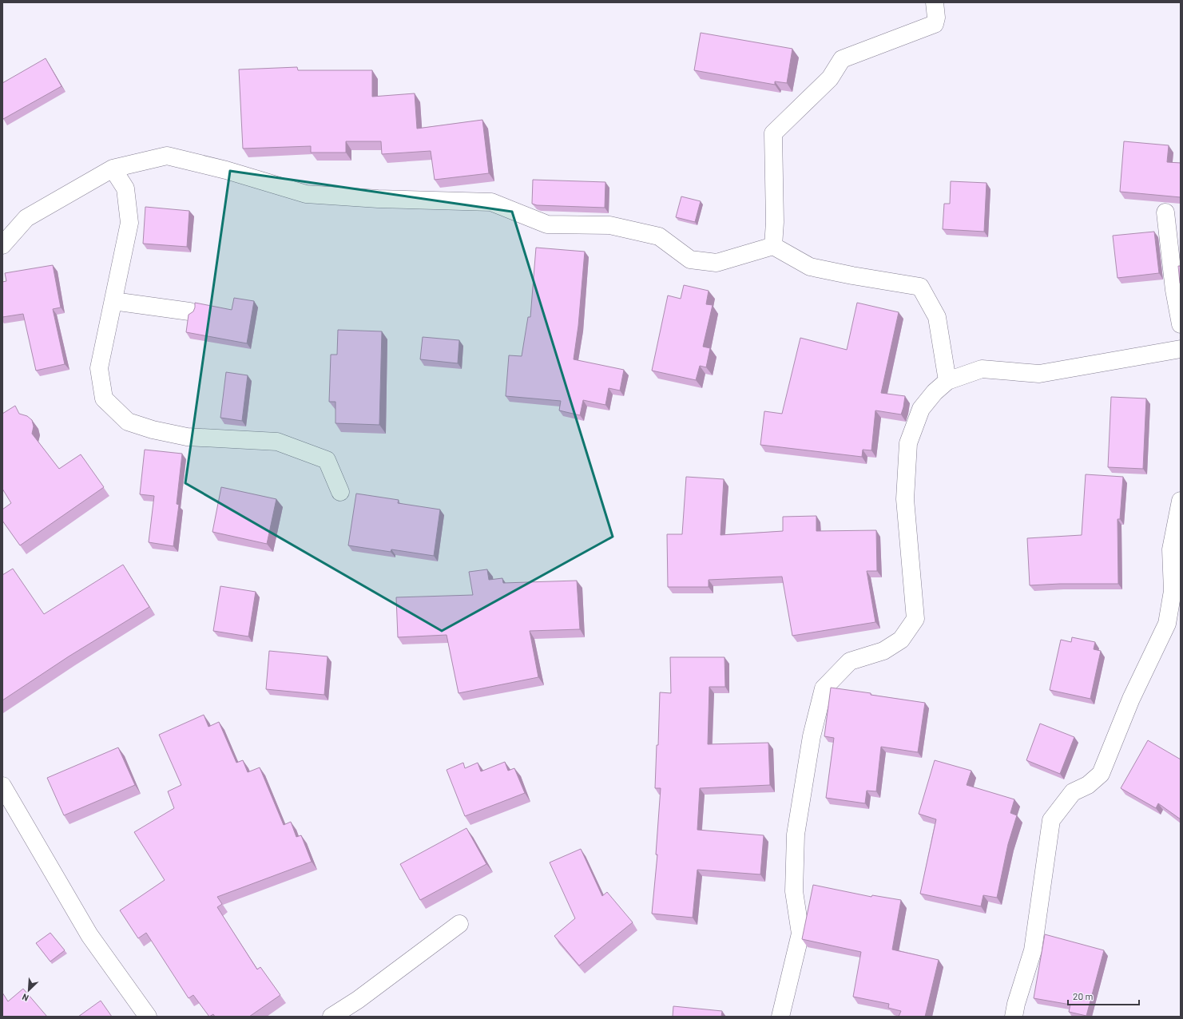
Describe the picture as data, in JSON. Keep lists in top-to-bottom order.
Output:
{
  "scale_bar": "20 m",
  "north": "bottom left"
}
